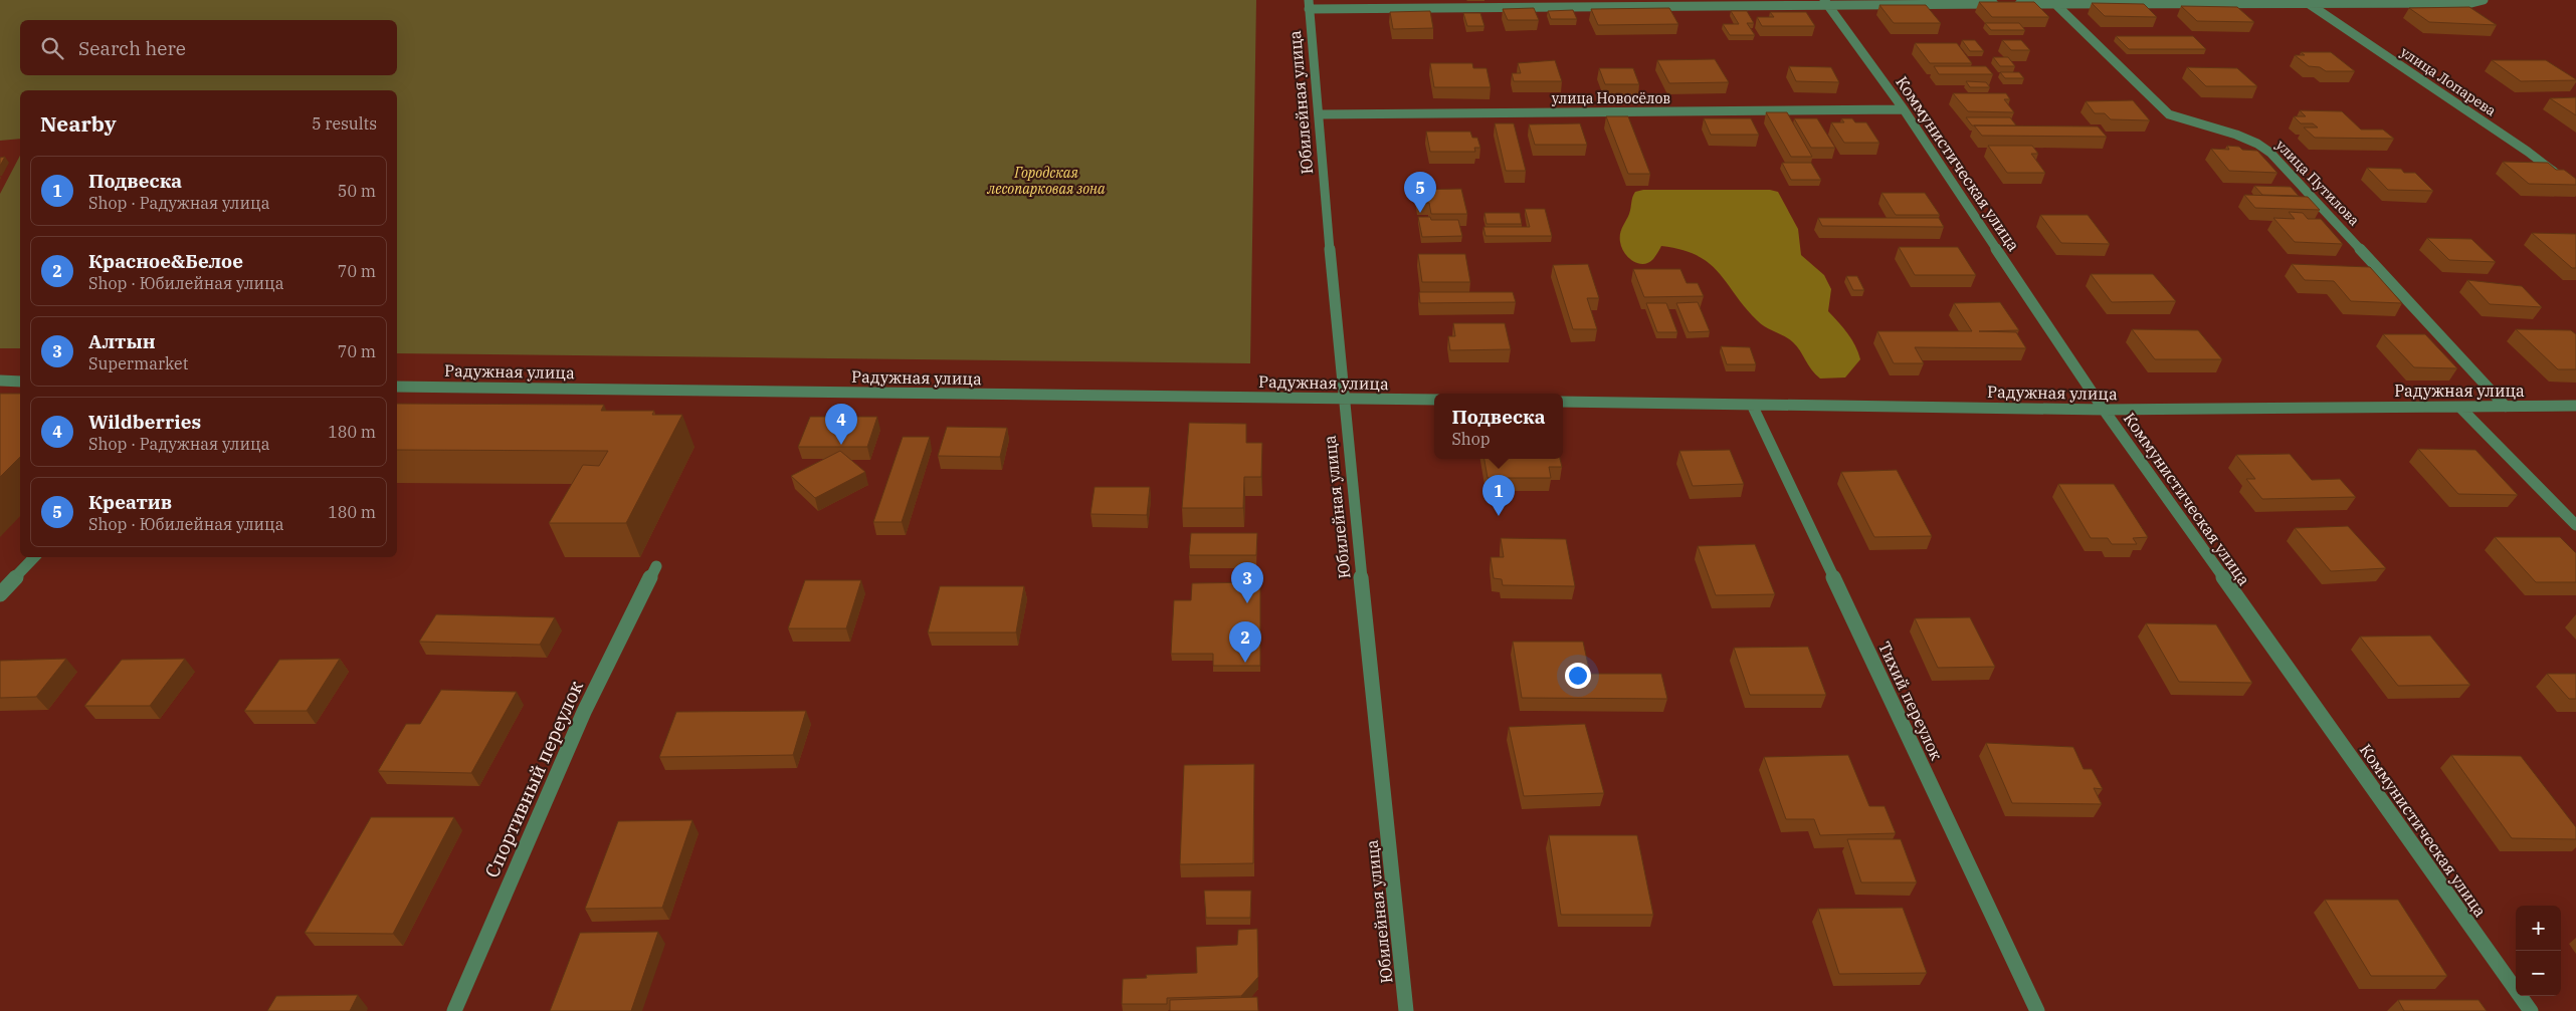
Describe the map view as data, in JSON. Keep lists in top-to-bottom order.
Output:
{
  "streets": {
    "street": [
      "улица Лопарева",
      "улица Новосёлов",
      "Юбилейная улица",
      "Коммунистическая улица",
      "улица Путилова",
      "Радужная улица",
      "Тихий переулок",
      "Спортивный переулок"
    ]
  },
  "crossings": [
    ["улица Новосёлов", "Юбилейная улица"],
    ["улица Новосёлов", "Коммунистическая улица"],
    ["Юбилейная улица", "Радужная улица"],
    ["Коммунистическая улица", "Радужная улица"],
    ["улица Путилова", "Радужная улица"],
    ["Радужная улица", "Тихий переулок"]
  ],
  "parks": ["Городская лесопарковая зона"],
  "page": {
    "search": "Search here",
    "heading": ["Nearby", "5 results"],
    "list": [
      {
        "mark": "1",
        "name": "Подвеска",
        "note": "Shop · Радужная улица",
        "value": "50 m"
      },
      {
        "mark": "2",
        "name": "Красное&Белое",
        "note": "Shop · Юбилейная улица",
        "value": "70 m"
      },
      {
        "mark": "3",
        "name": "Алтын",
        "note": "Supermarket",
        "value": "70 m"
      },
      {
        "mark": "4",
        "name": "Wildberries",
        "note": "Shop · Радужная улица",
        "value": "180 m"
      },
      {
        "mark": "5",
        "name": "Креатив",
        "note": "Shop · Юбилейная улица",
        "value": "180 m"
      }
    ],
    "pins": [
      "5",
      "4",
      "1",
      "3",
      "2"
    ],
    "popup": ["Подвеска", "Shop"],
    "map_buttons": ["+", "−"]
  }
}
